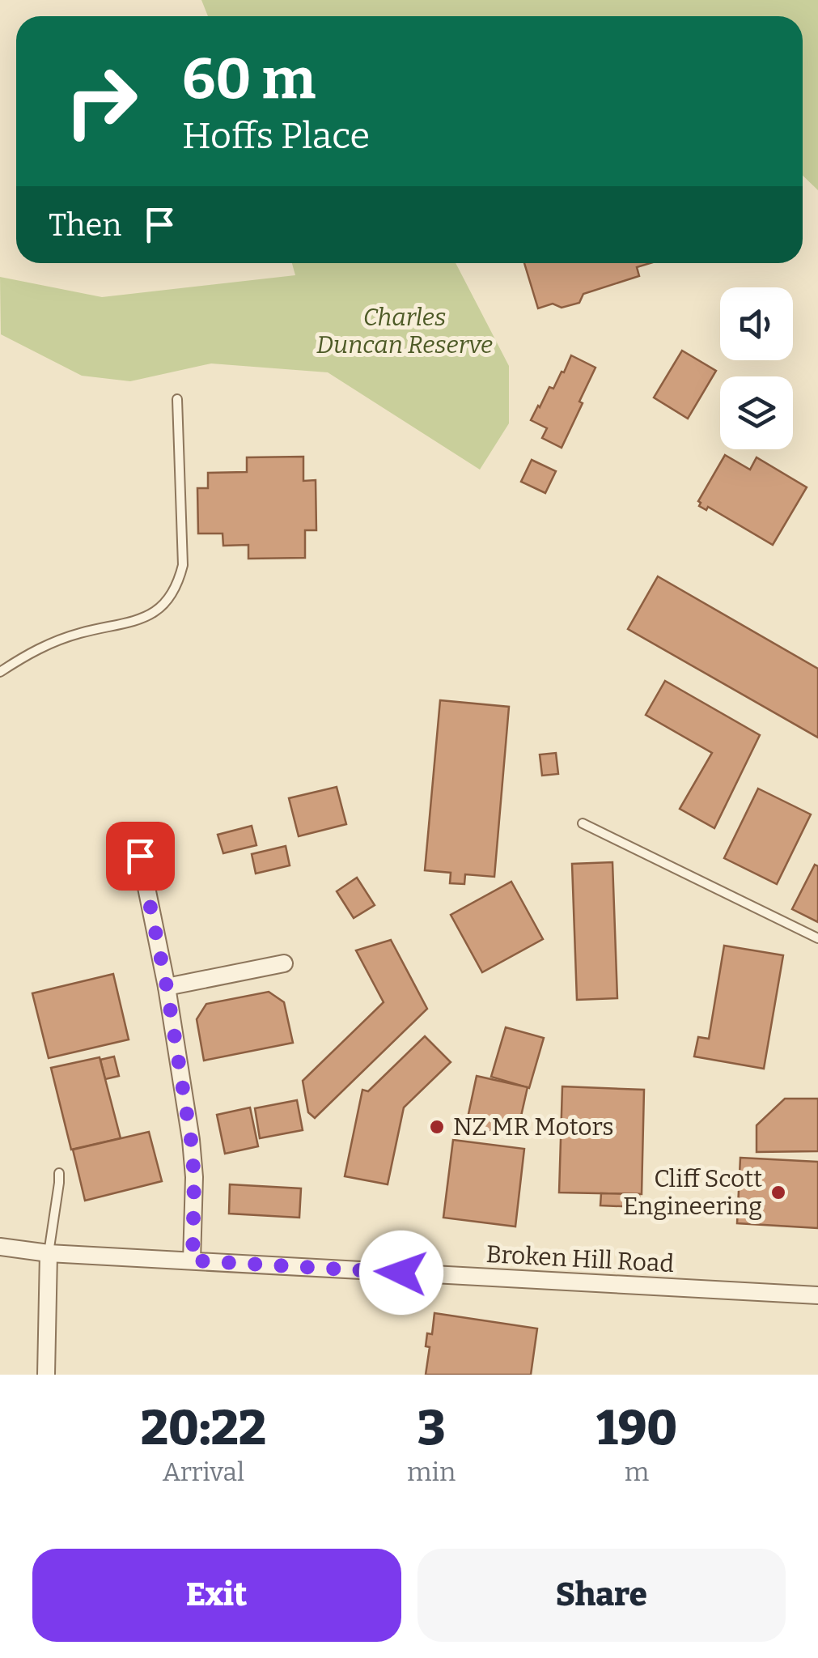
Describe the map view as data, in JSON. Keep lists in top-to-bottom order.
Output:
{
  "streets": {
    "street": ["Broken Hill Road"]
  },
  "parks": ["Charles Duncan Reserve"],
  "places": ["NZ MR Motors", "Cliff Scott Engineering"],
  "page": {
    "turn": ["60 m", "Hoffs Place"],
    "then": "Then",
    "eta": [
      "20:22",
      "Arrival",
      "3",
      "min",
      "190",
      "m"
    ],
    "buttons": ["Exit", "Share"]
  }
}
